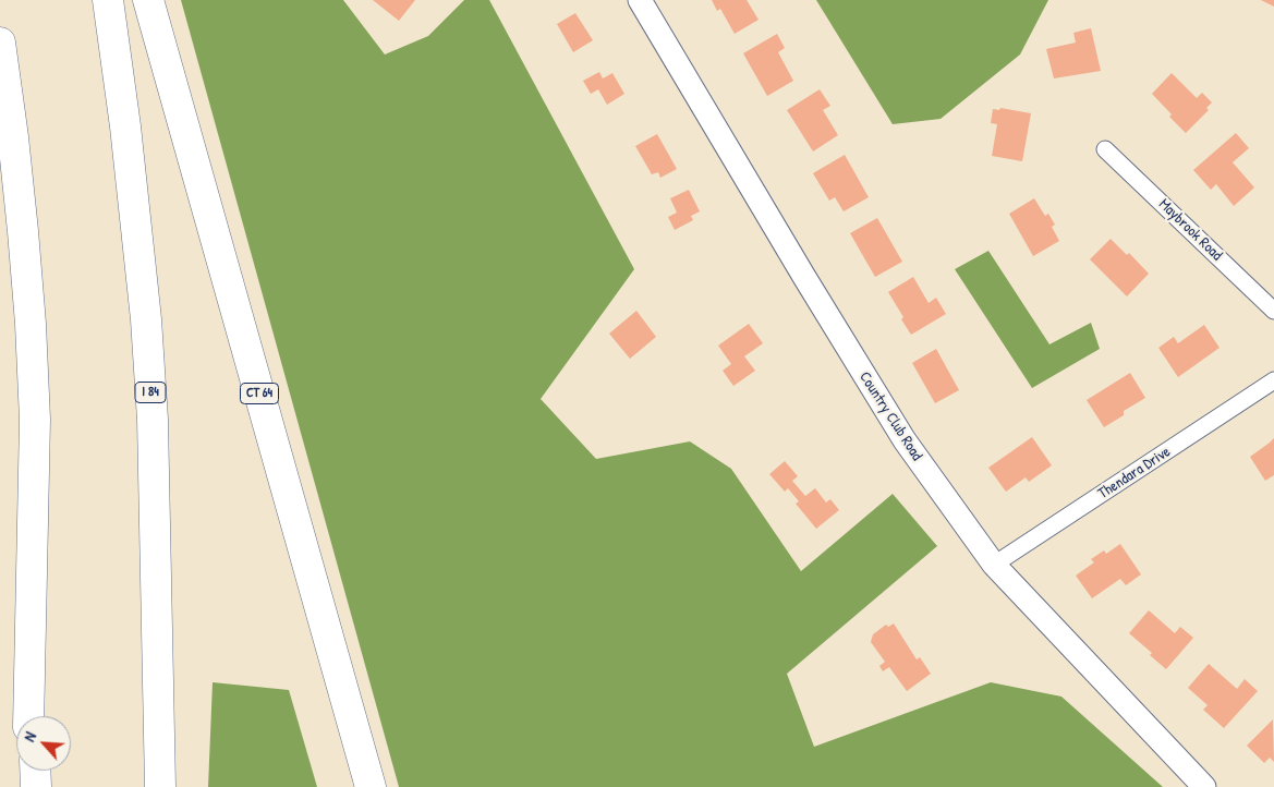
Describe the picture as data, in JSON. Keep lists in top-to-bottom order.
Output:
{
  "streets": {
    "highway": ["I 84", "CT 64"],
    "street": ["Maybrook Road", "Country Club Road", "Thendara Drive"]
  },
  "crossings": [
    ["Country Club Road", "Thendara Drive"]
  ],
  "north": "top left"
}
